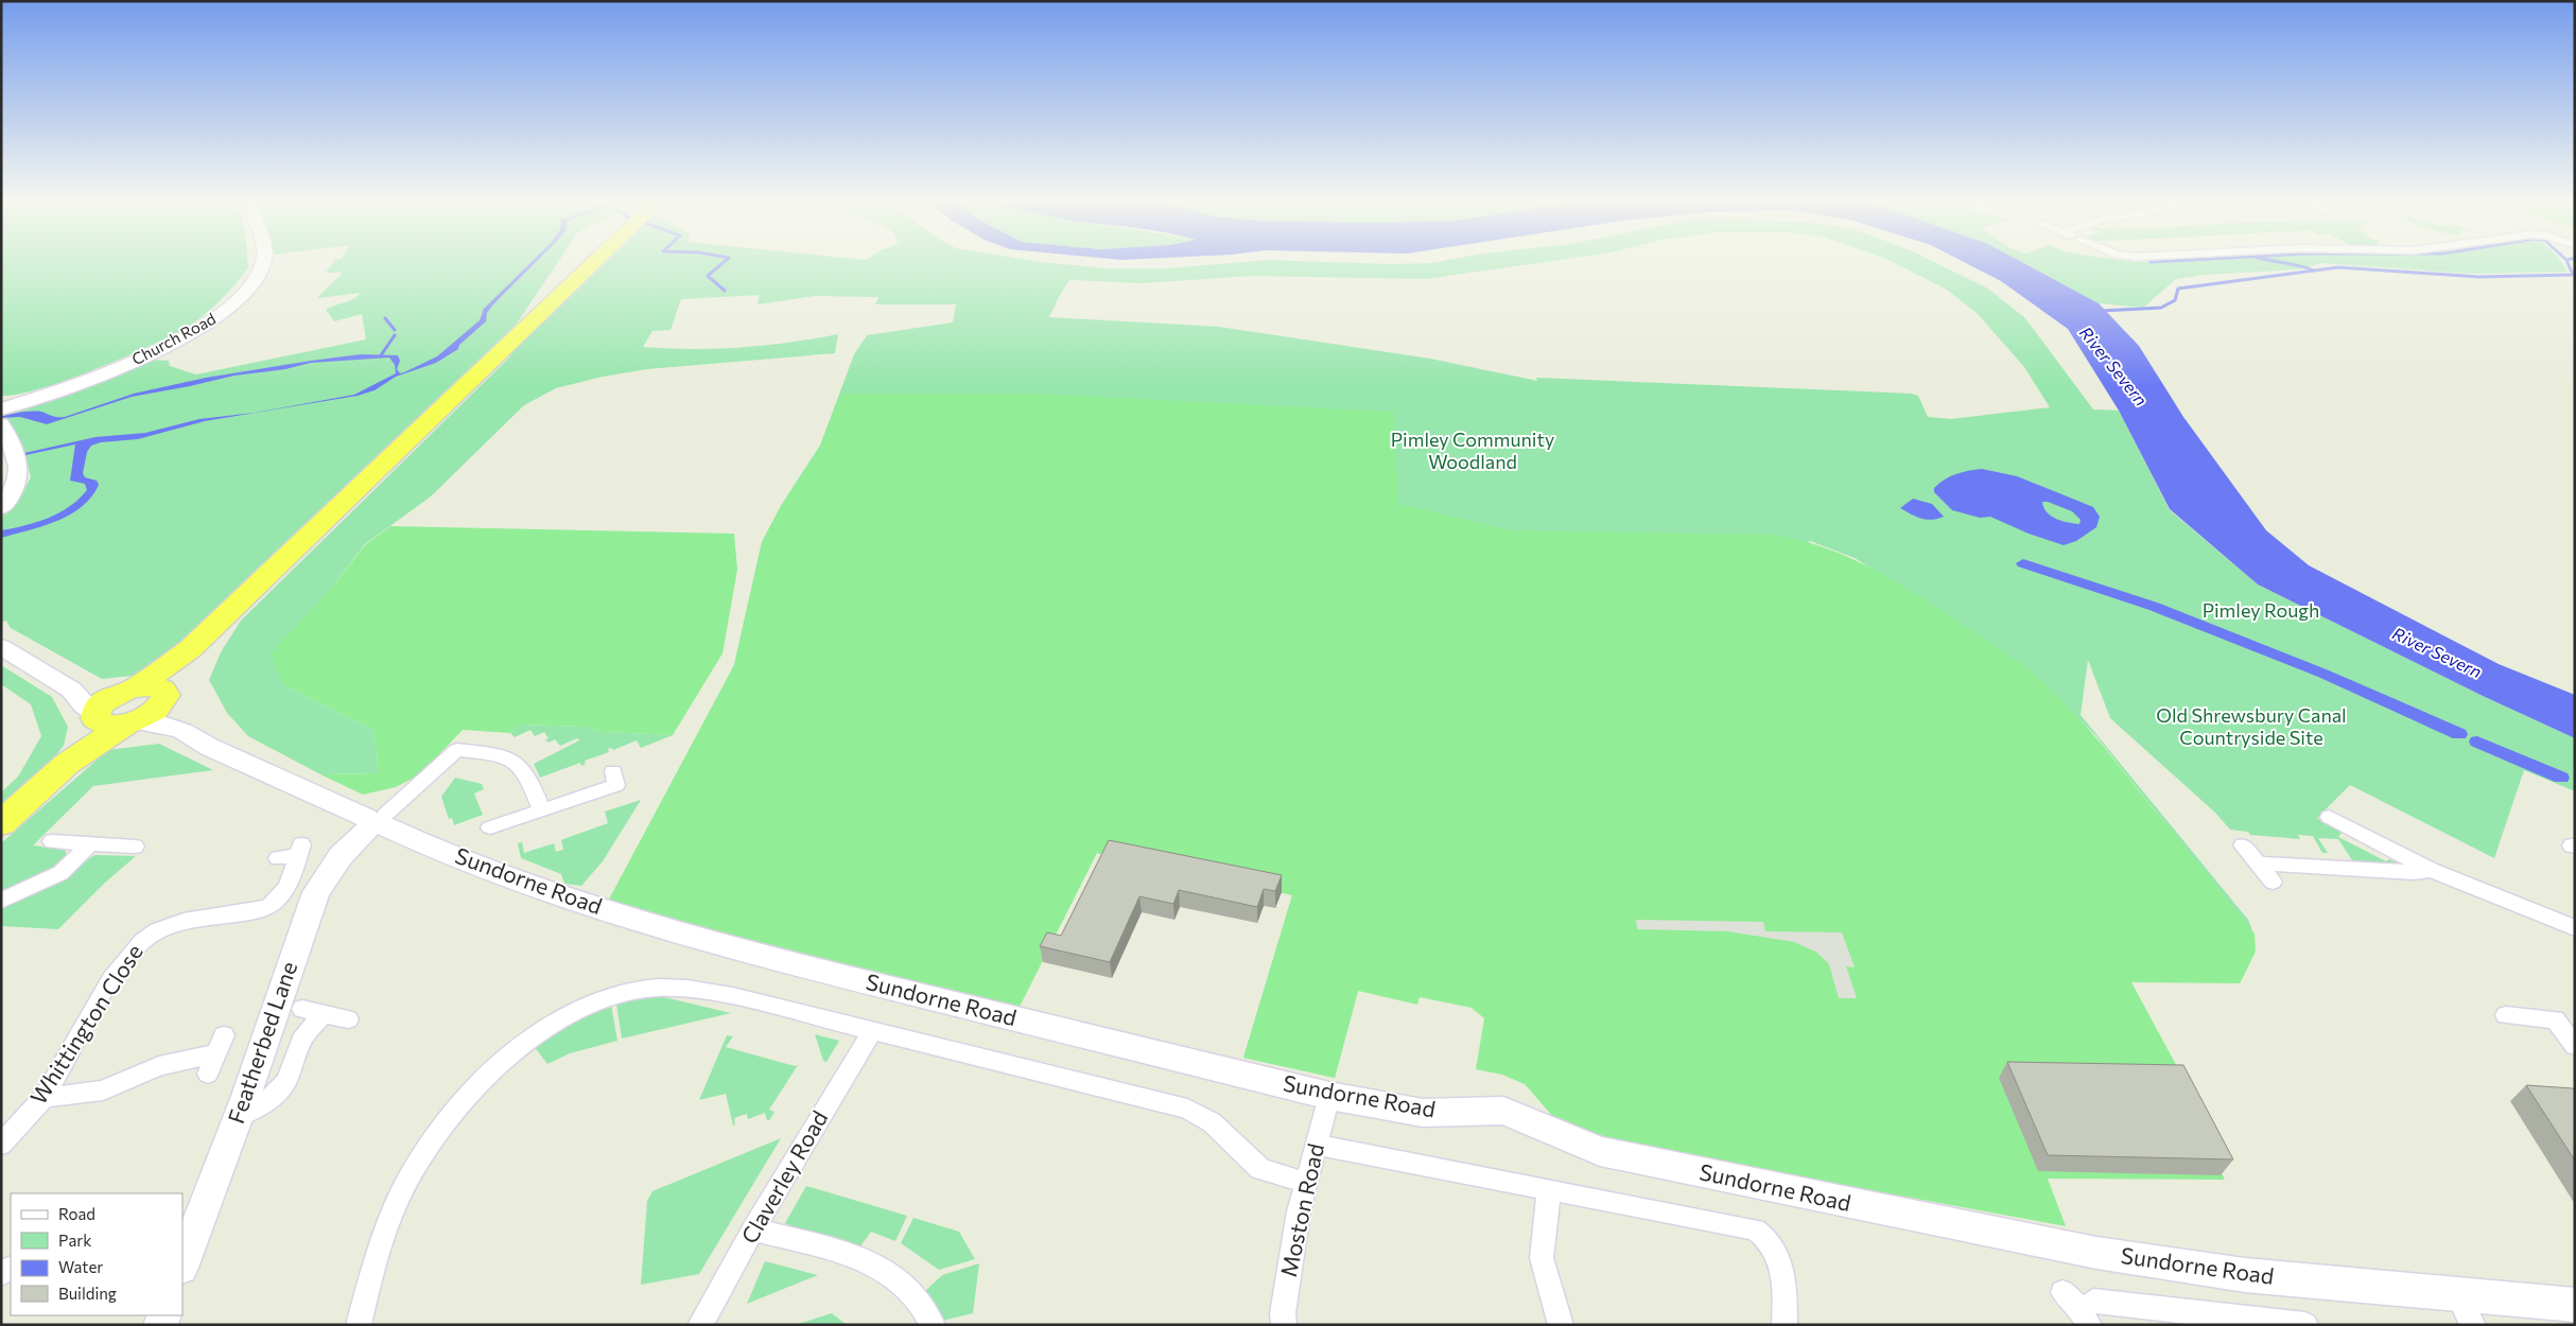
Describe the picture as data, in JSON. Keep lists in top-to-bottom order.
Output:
{
  "streets": {
    "main road": ["Church Road", "Sundorne Road", "Featherbed Lane"],
    "street": ["Whittington Close", "Claverley Road", "Moston Road"]
  },
  "crossings": [
    ["Sundorne Road", "Featherbed Lane"],
    ["Sundorne Road", "Moston Road"]
  ],
  "water": ["River Severn"],
  "parks": ["Pimley Community Woodland", "Pimley Rough", "Old Shrewsbury Canal Countryside Site"],
  "legend": [
    "Road",
    "Park",
    "Water",
    "Building"
  ]
}
